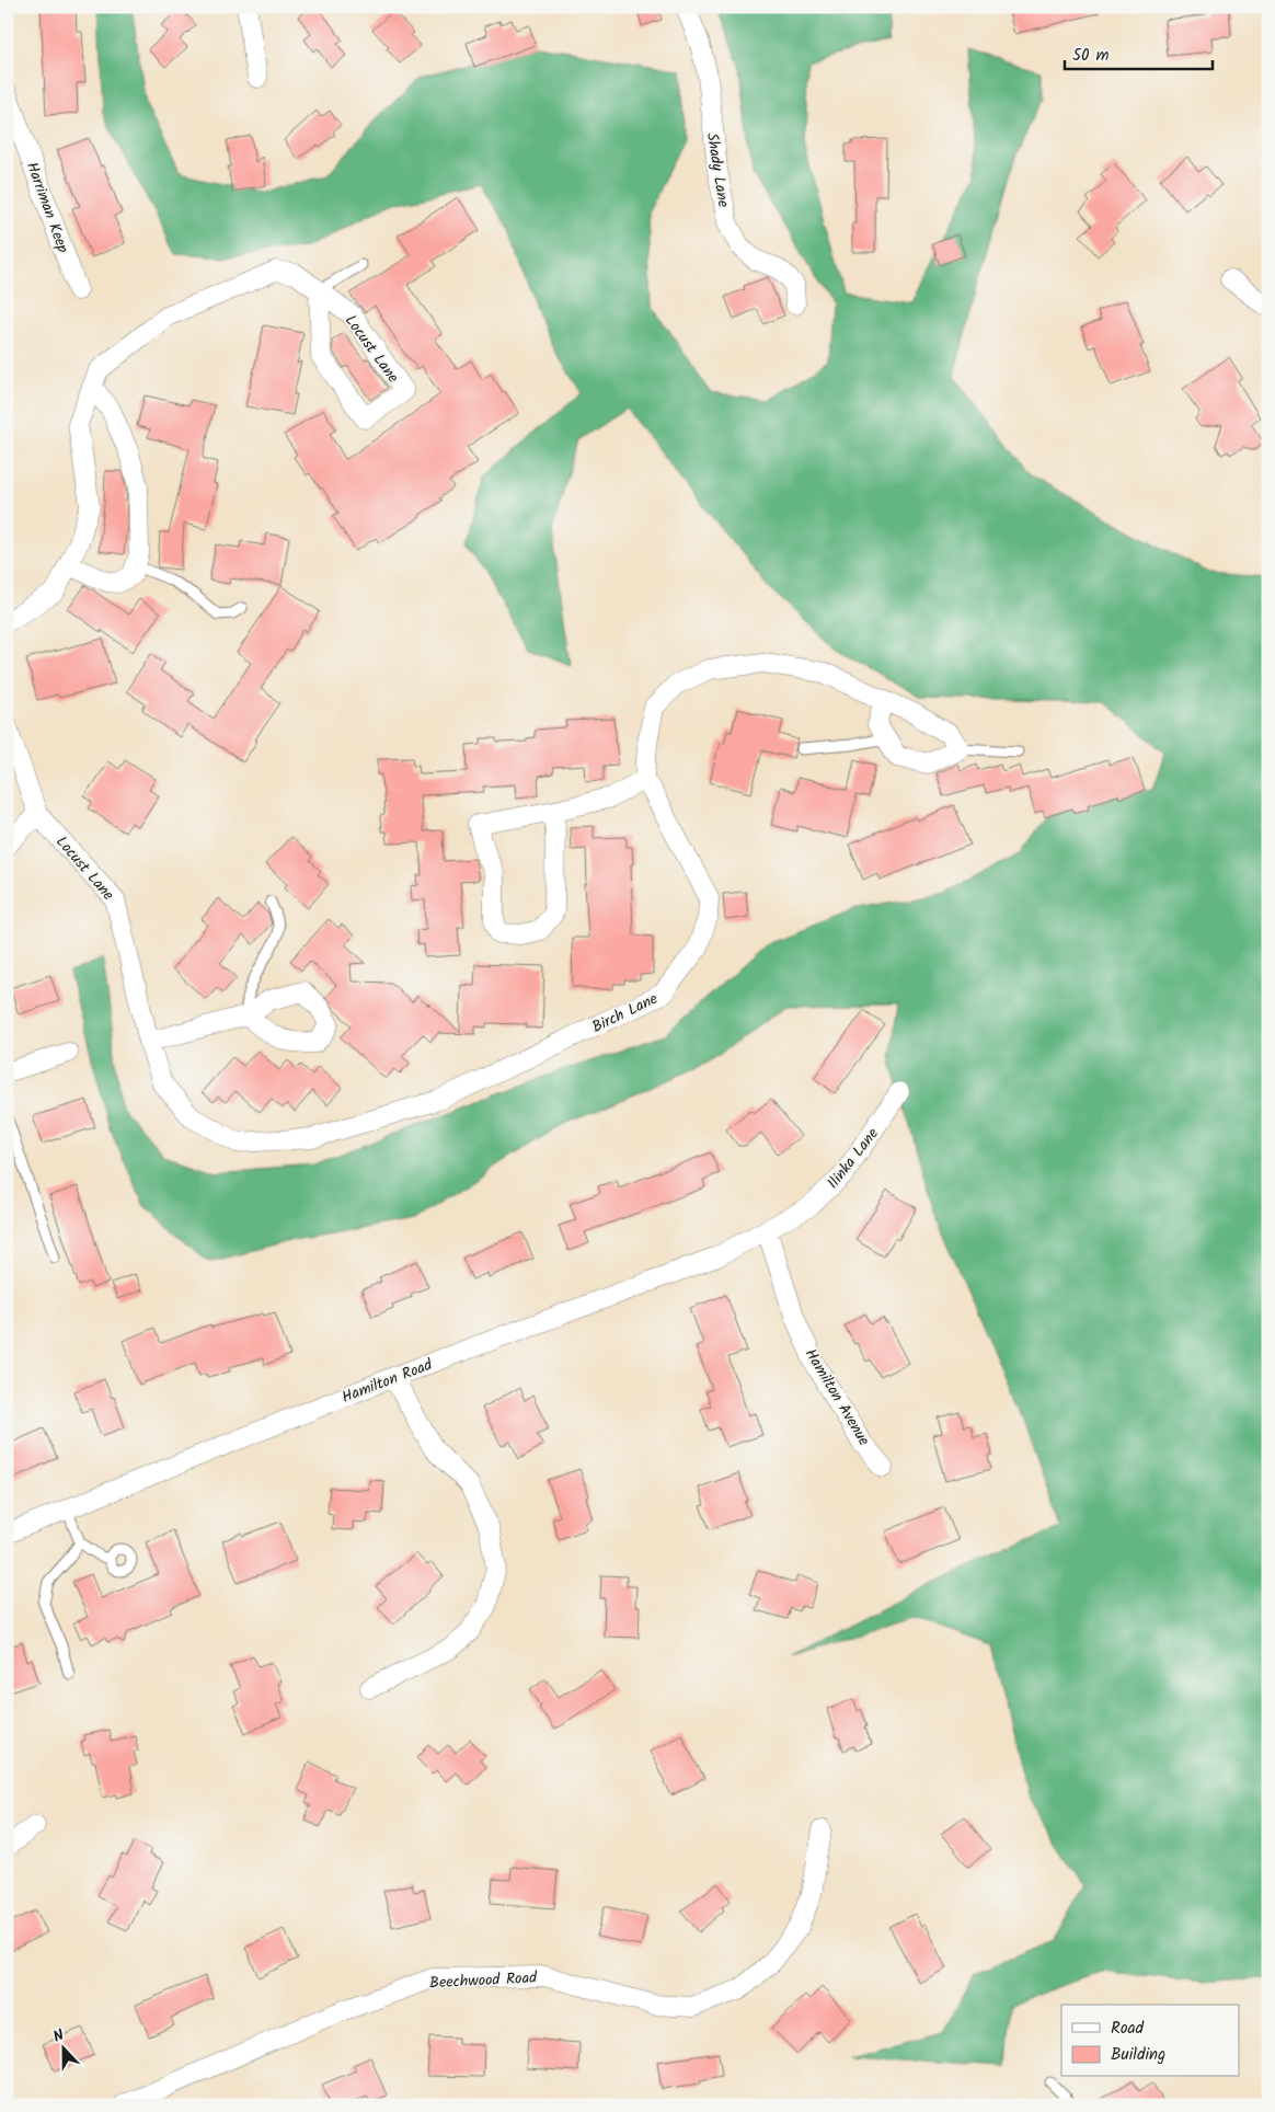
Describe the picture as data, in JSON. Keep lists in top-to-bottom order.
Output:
{
  "streets": {
    "street": [
      "Shady Lane",
      "Harriman Keep",
      "Locust Lane",
      "Birch Lane",
      "Ilinka Lane",
      "Hamilton Road",
      "Hamilton Avenue",
      "Beechwood Road"
    ]
  },
  "crossings": [
    ["Locust Lane", "Birch Lane"],
    ["Ilinka Lane", "Hamilton Road"],
    ["Ilinka Lane", "Hamilton Avenue"],
    ["Hamilton Road", "Hamilton Avenue"]
  ],
  "legend": ["Road", "Building"],
  "scale_bar": "50 m",
  "north": "top"
}
